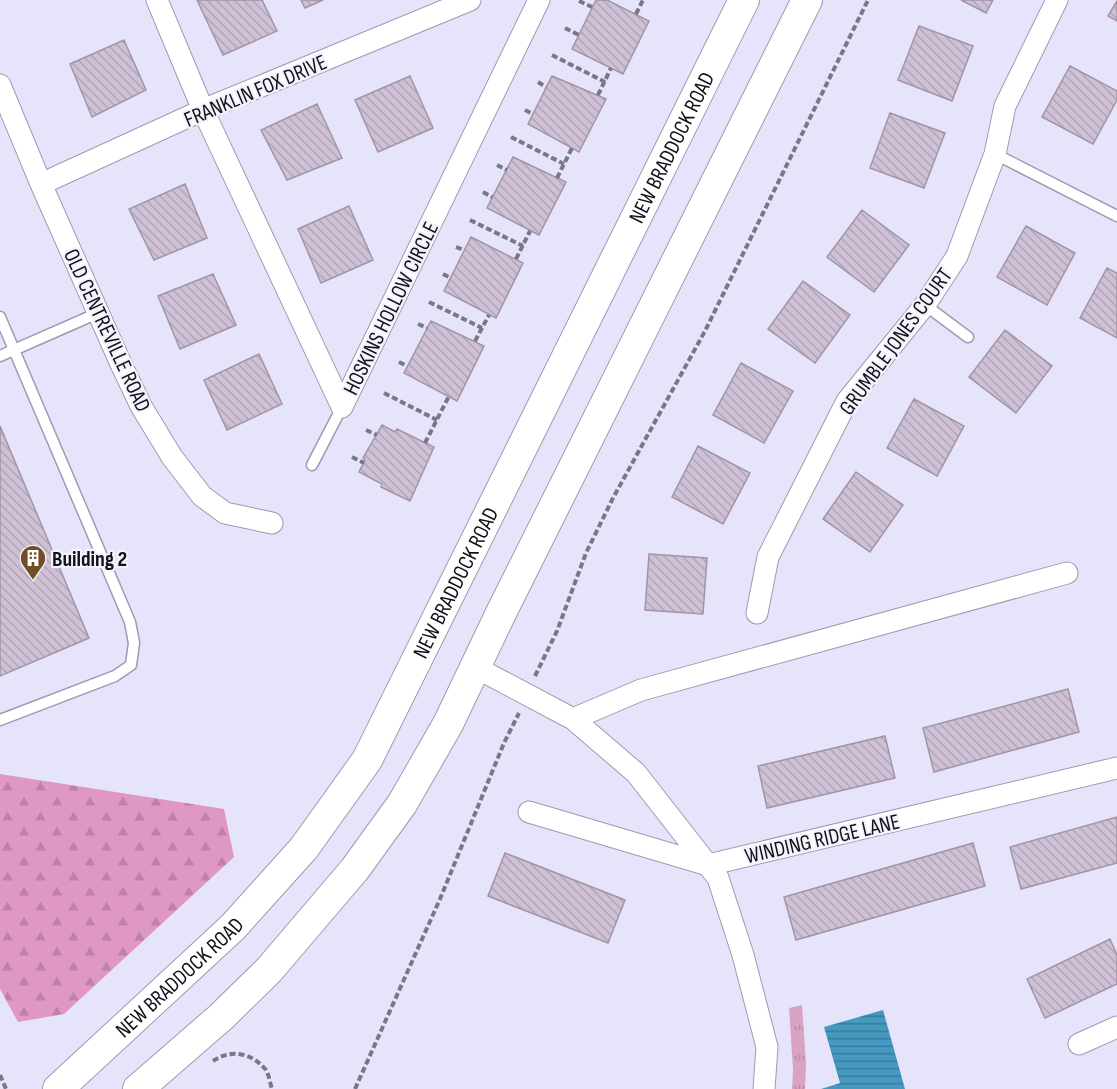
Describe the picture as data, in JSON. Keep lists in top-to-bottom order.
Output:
{
  "streets": {
    "main road": ["NEW BRADDOCK ROAD"],
    "street": [
      "FRANKLIN FOX DRIVE",
      "HOSKINS HOLLOW CIRCLE",
      "OLD CENTREVILLE ROAD",
      "GRUMBLE JONES COURT",
      "WINDING RIDGE LANE"
    ]
  },
  "crossings": [
    ["FRANKLIN FOX DRIVE", "HOSKINS HOLLOW CIRCLE"],
    ["FRANKLIN FOX DRIVE", "OLD CENTREVILLE ROAD"]
  ],
  "places": {
    "building": ["Building 2"]
  }
}
